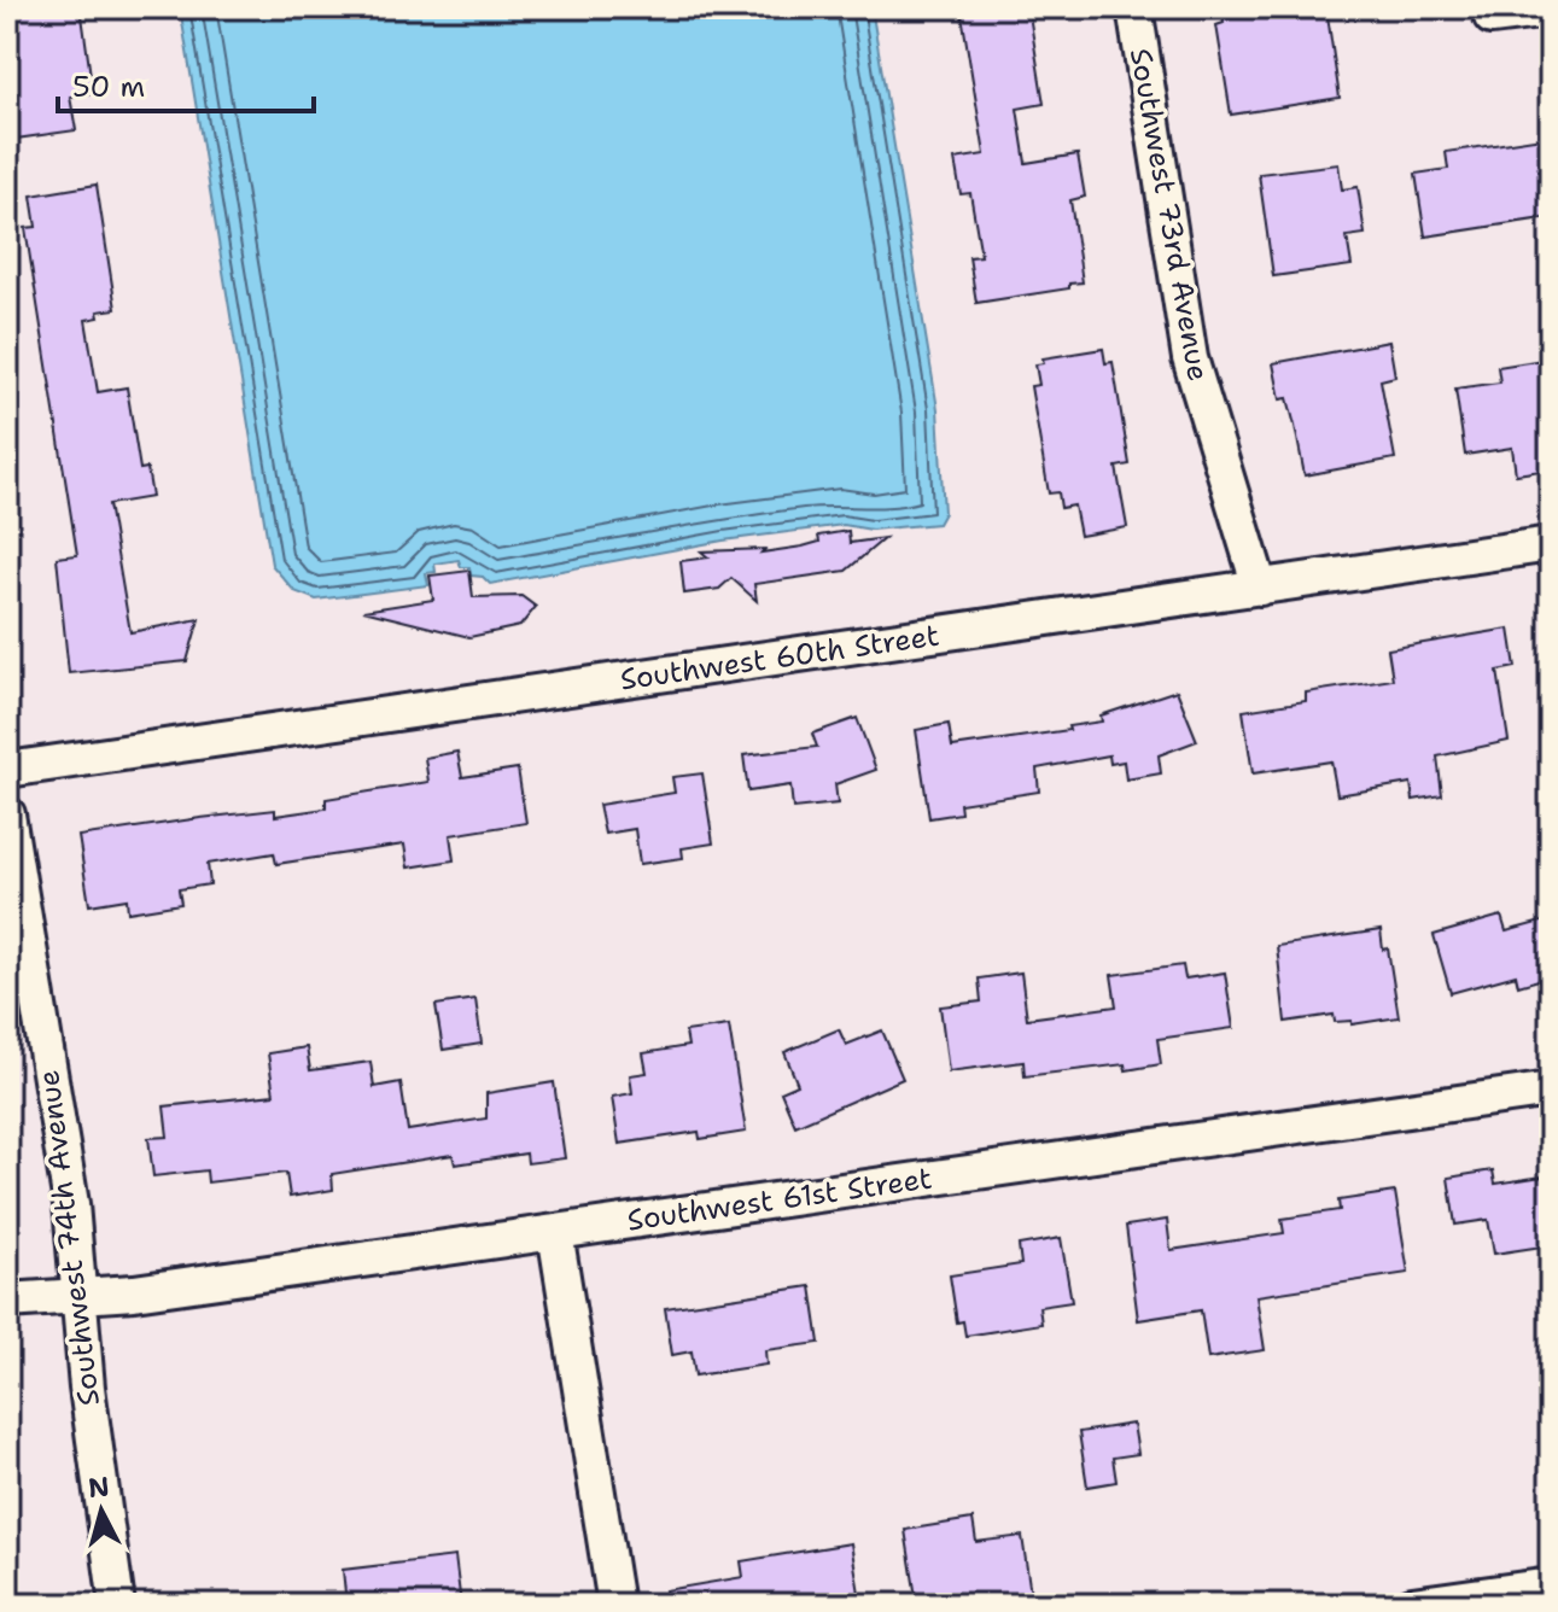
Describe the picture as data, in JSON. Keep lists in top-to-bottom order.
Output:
{
  "streets": {
    "street": [
      "Southwest 73rd Avenue",
      "Southwest 60th Street",
      "Southwest 61st Street",
      "Southwest 74th Avenue"
    ]
  },
  "crossings": [
    ["Southwest 73rd Avenue", "Southwest 60th Street"],
    ["Southwest 61st Street", "Southwest 74th Avenue"]
  ],
  "scale_bar": "50 m",
  "north": "top"
}
